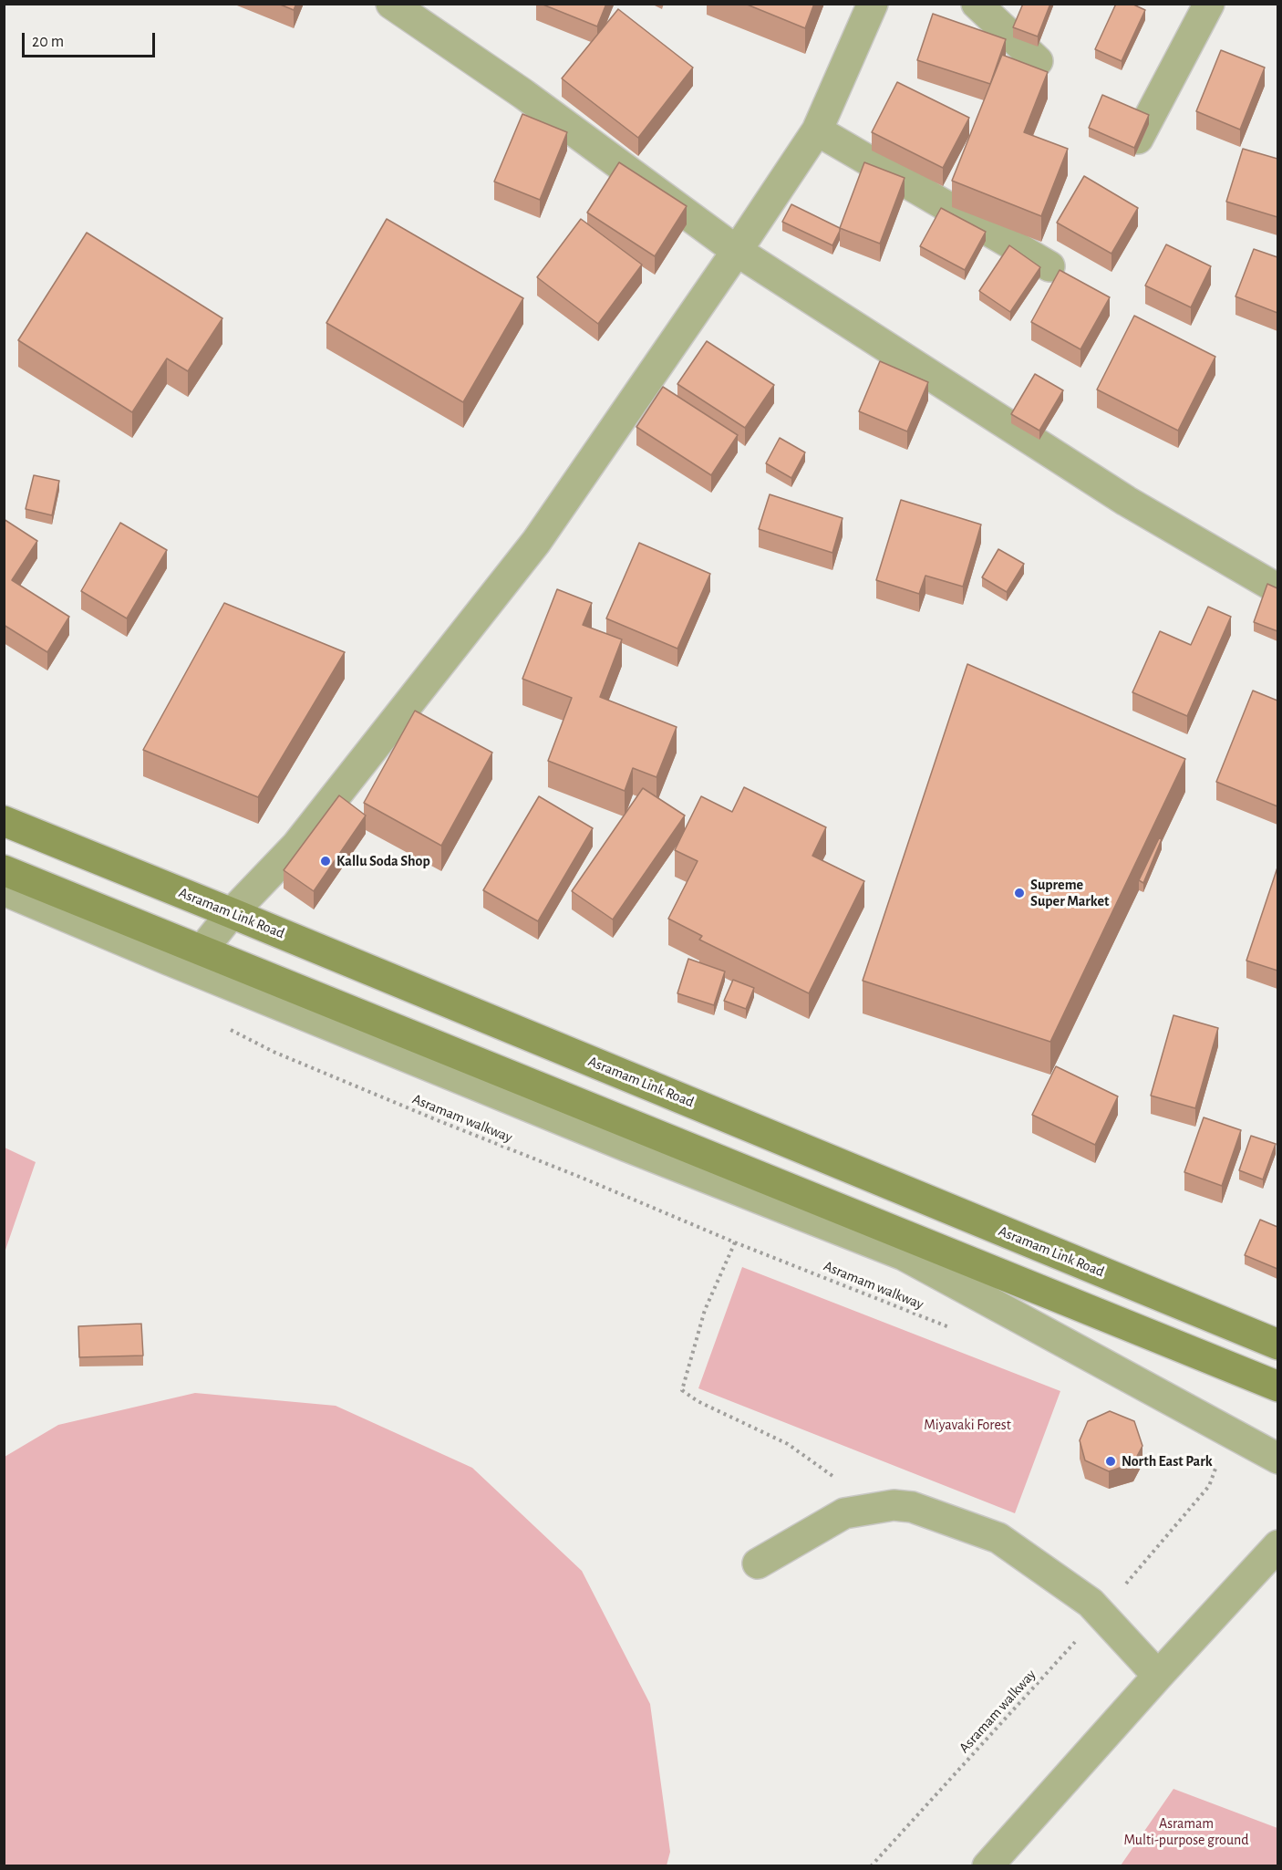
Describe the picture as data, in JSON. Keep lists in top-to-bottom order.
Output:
{
  "streets": {
    "main road": ["Asramam Link Road"],
    "path": ["Asramam walkway"]
  },
  "parks": ["Miyavaki Forest", "Asramam Multi-purpose ground"],
  "places": ["Kallu Soda Shop", "Supreme Super Market", "North East Park"],
  "scale_bar": "20 m"
}
